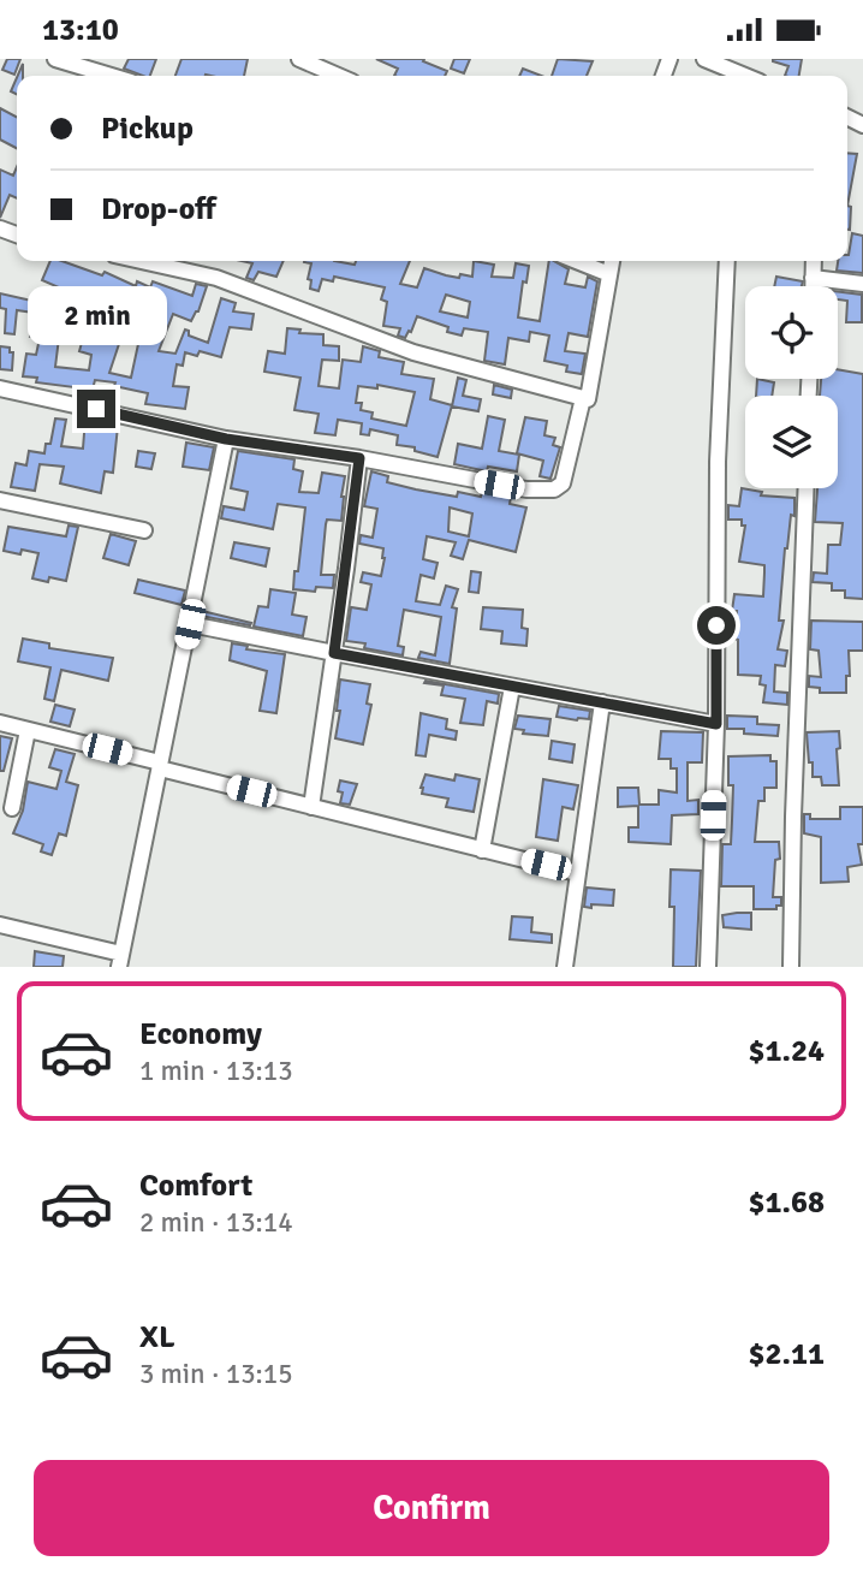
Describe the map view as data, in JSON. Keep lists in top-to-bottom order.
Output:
{
  "page": {
    "status": "13:10",
    "banner": ["Pickup", "Drop-off"],
    "bubble": "2 min",
    "list": [
      {
        "name": "Economy",
        "note": "1 min · 13:13",
        "value": "$1.24"
      },
      {
        "name": "Comfort",
        "note": "2 min · 13:14",
        "value": "$1.68"
      },
      {
        "name": "XL",
        "note": "3 min · 13:15",
        "value": "$2.11"
      }
    ],
    "buttons": "Confirm"
  }
}
